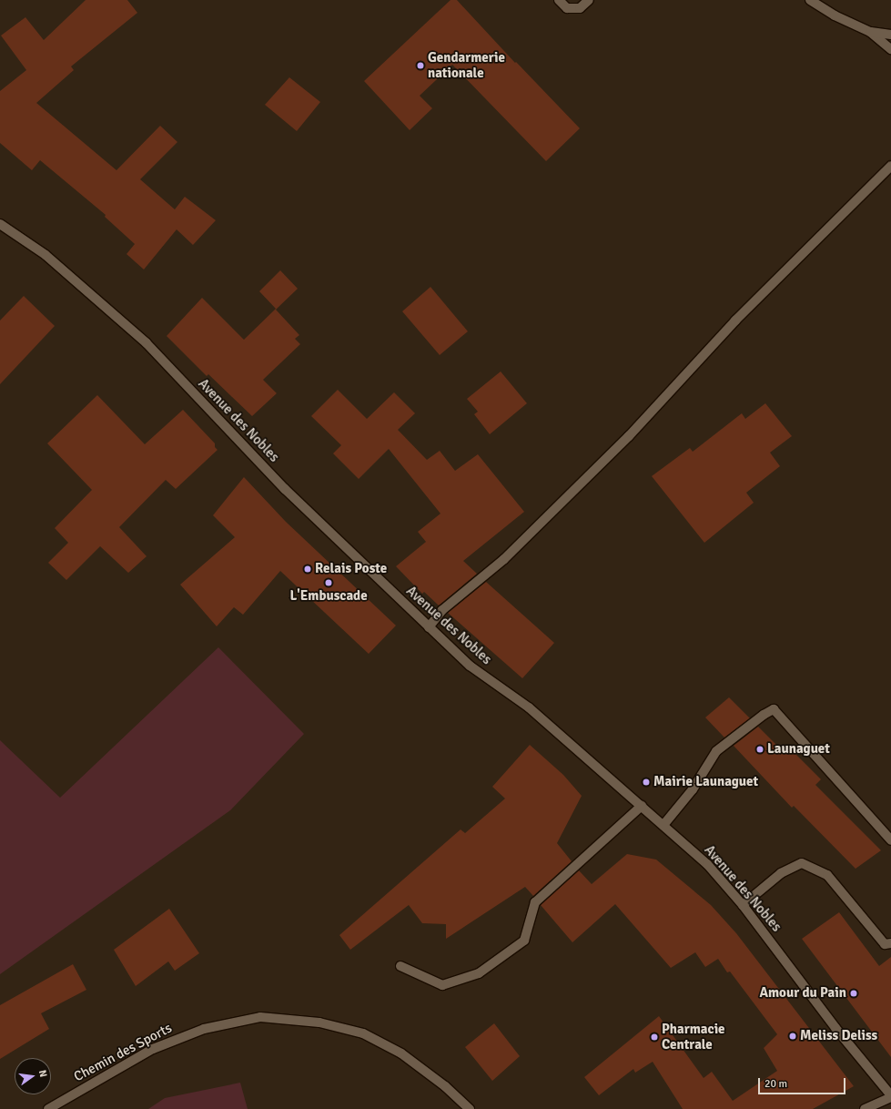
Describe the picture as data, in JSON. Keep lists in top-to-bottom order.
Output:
{
  "streets": {
    "street": ["Avenue des Nobles", "Chemin des Sports"]
  },
  "places": [
    "Gendarmerie nationale",
    "Relais Poste",
    "L'Embuscade",
    "Launaguet",
    "Mairie Launaguet",
    "Amour du Pain",
    "Meliss Deliss",
    "Pharmacie Centrale"
  ],
  "scale_bar": "20 m",
  "north": "right"
}
